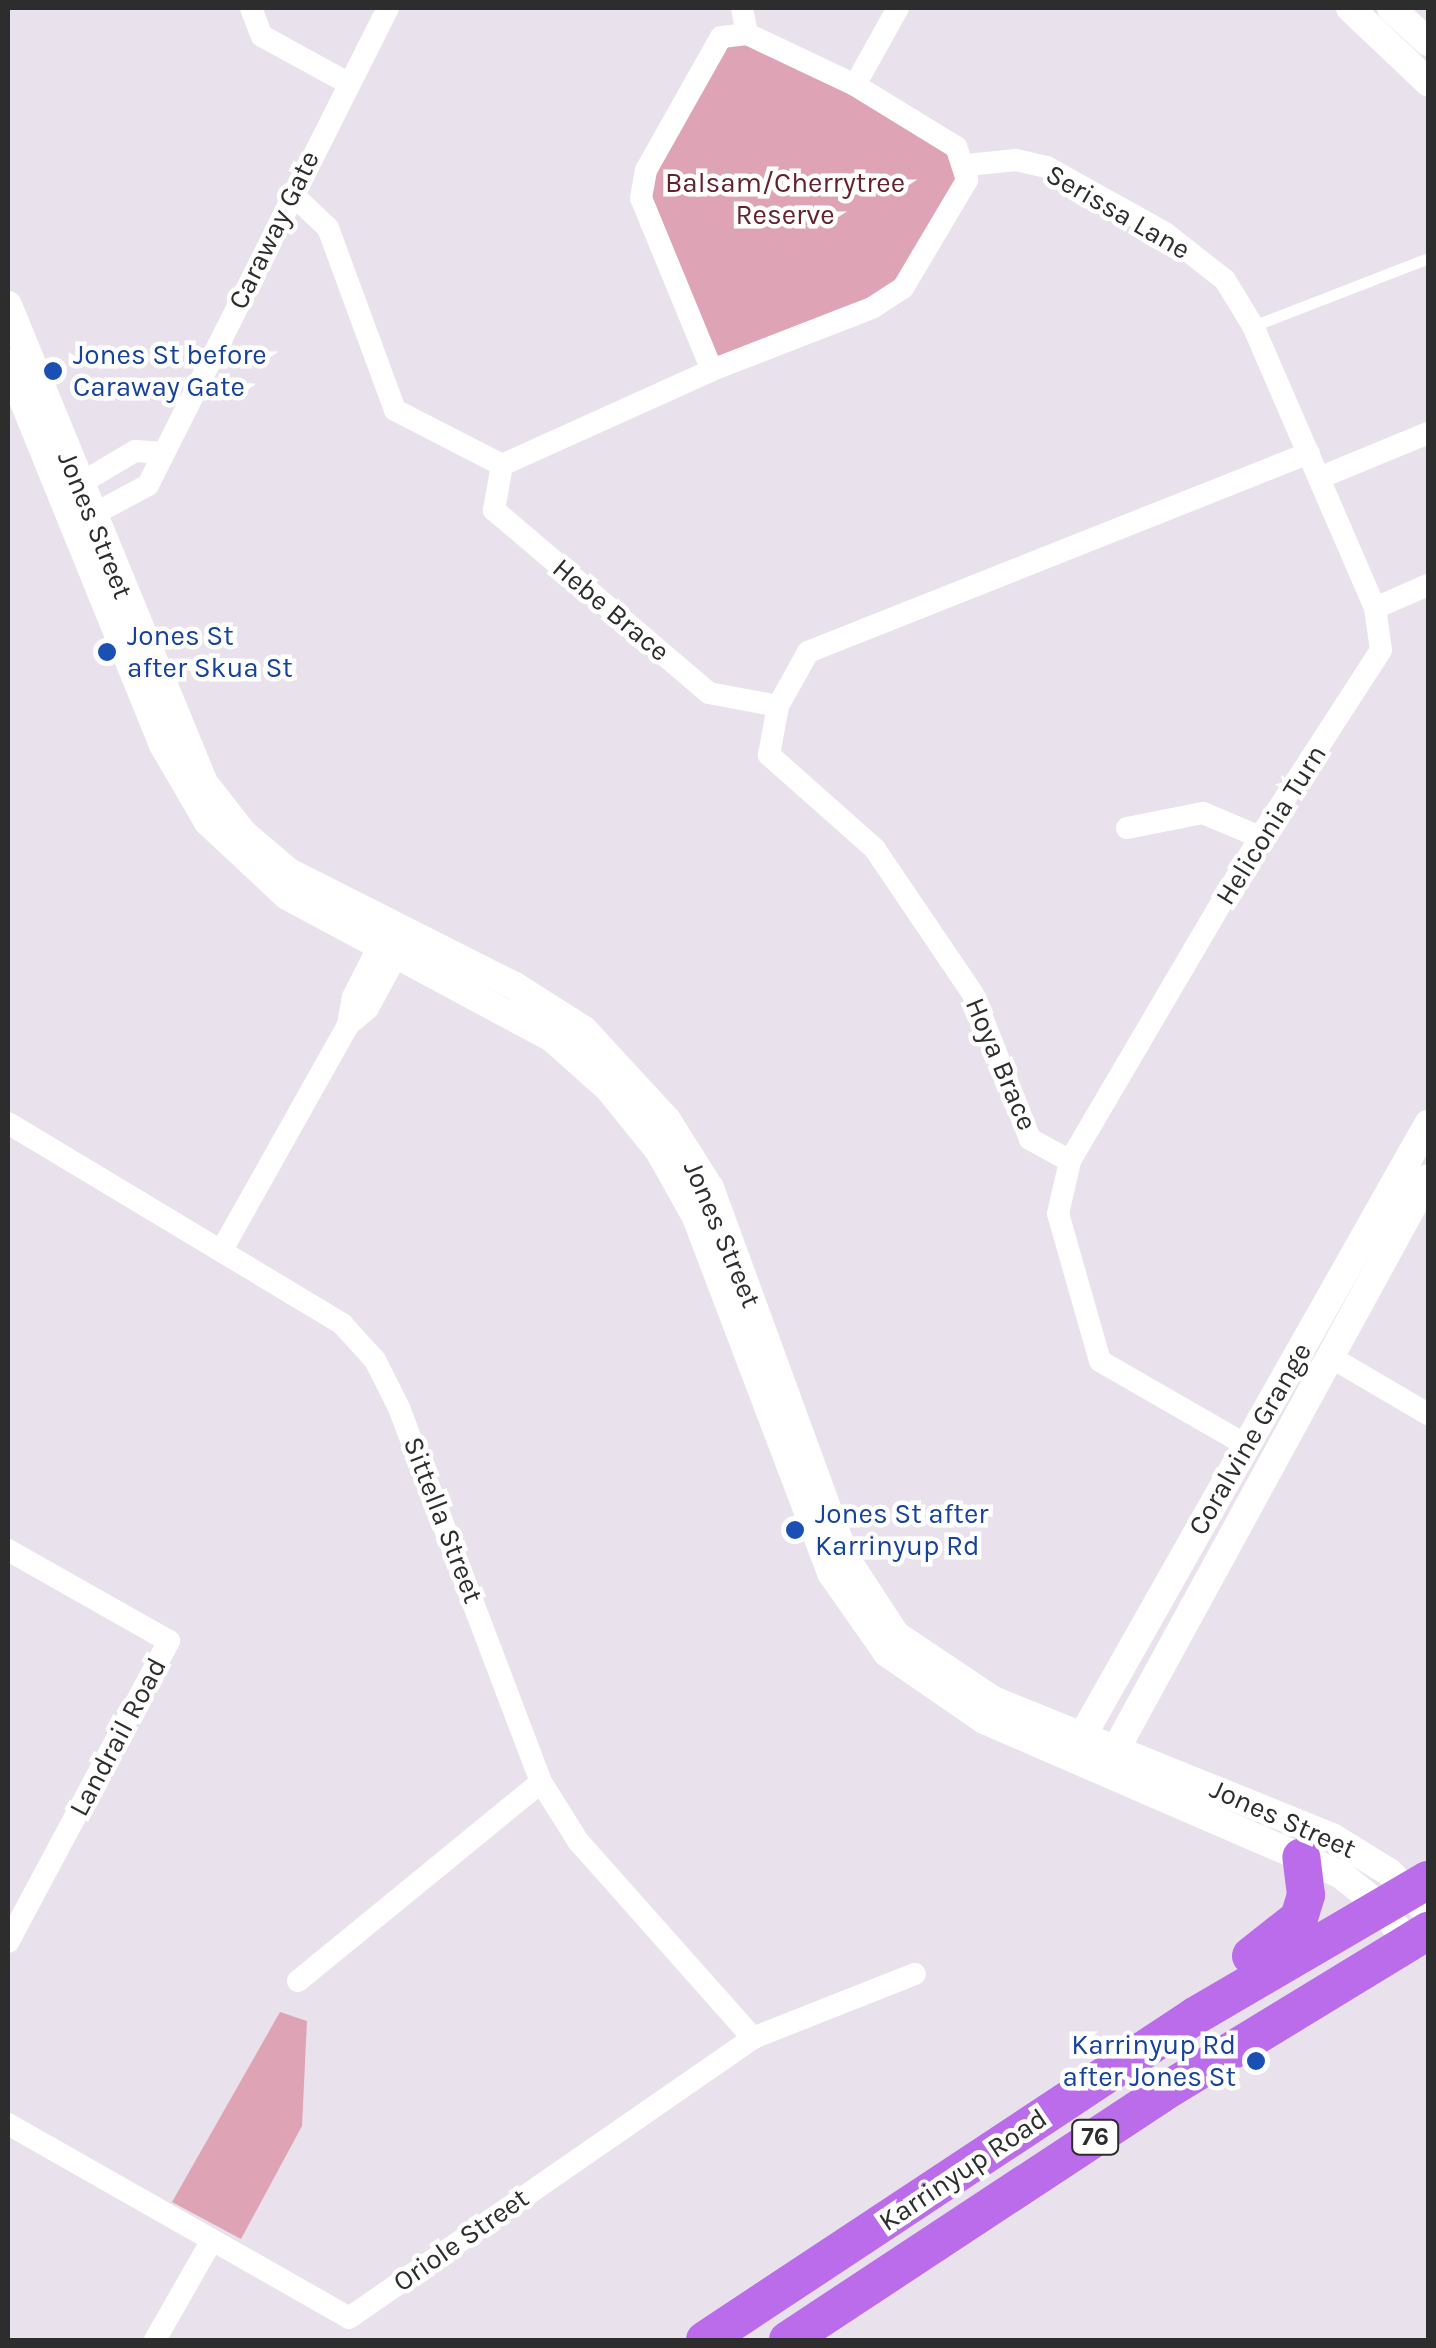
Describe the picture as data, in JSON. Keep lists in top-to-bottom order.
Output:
{
  "streets": {
    "highway": ["76", "Karrinyup Road"],
    "street": [
      "Serissa Lane",
      "Caraway Gate",
      "Jones Street",
      "Hebe Brace",
      "Heliconia Turn",
      "Hoya Brace",
      "Coralvine Grange",
      "Sittella Street",
      "Landrail Road",
      "Oriole Street"
    ]
  },
  "crossings": [
    ["Serissa Lane", "Heliconia Turn"],
    ["Caraway Gate", "Jones Street"],
    ["Jones Street", "Coralvine Grange"],
    ["Jones Street", "Karrinyup Road"],
    ["Hebe Brace", "Hoya Brace"],
    ["Heliconia Turn", "Hoya Brace"],
    ["Sittella Street", "Oriole Street"]
  ],
  "parks": ["Balsam/Cherrytree Reserve"],
  "places": [
    "Jones St before Caraway Gate",
    "Jones St after Skua St",
    "Jones St after Karrinyup Rd",
    "Karrinyup Rd after Jones St"
  ]
}
